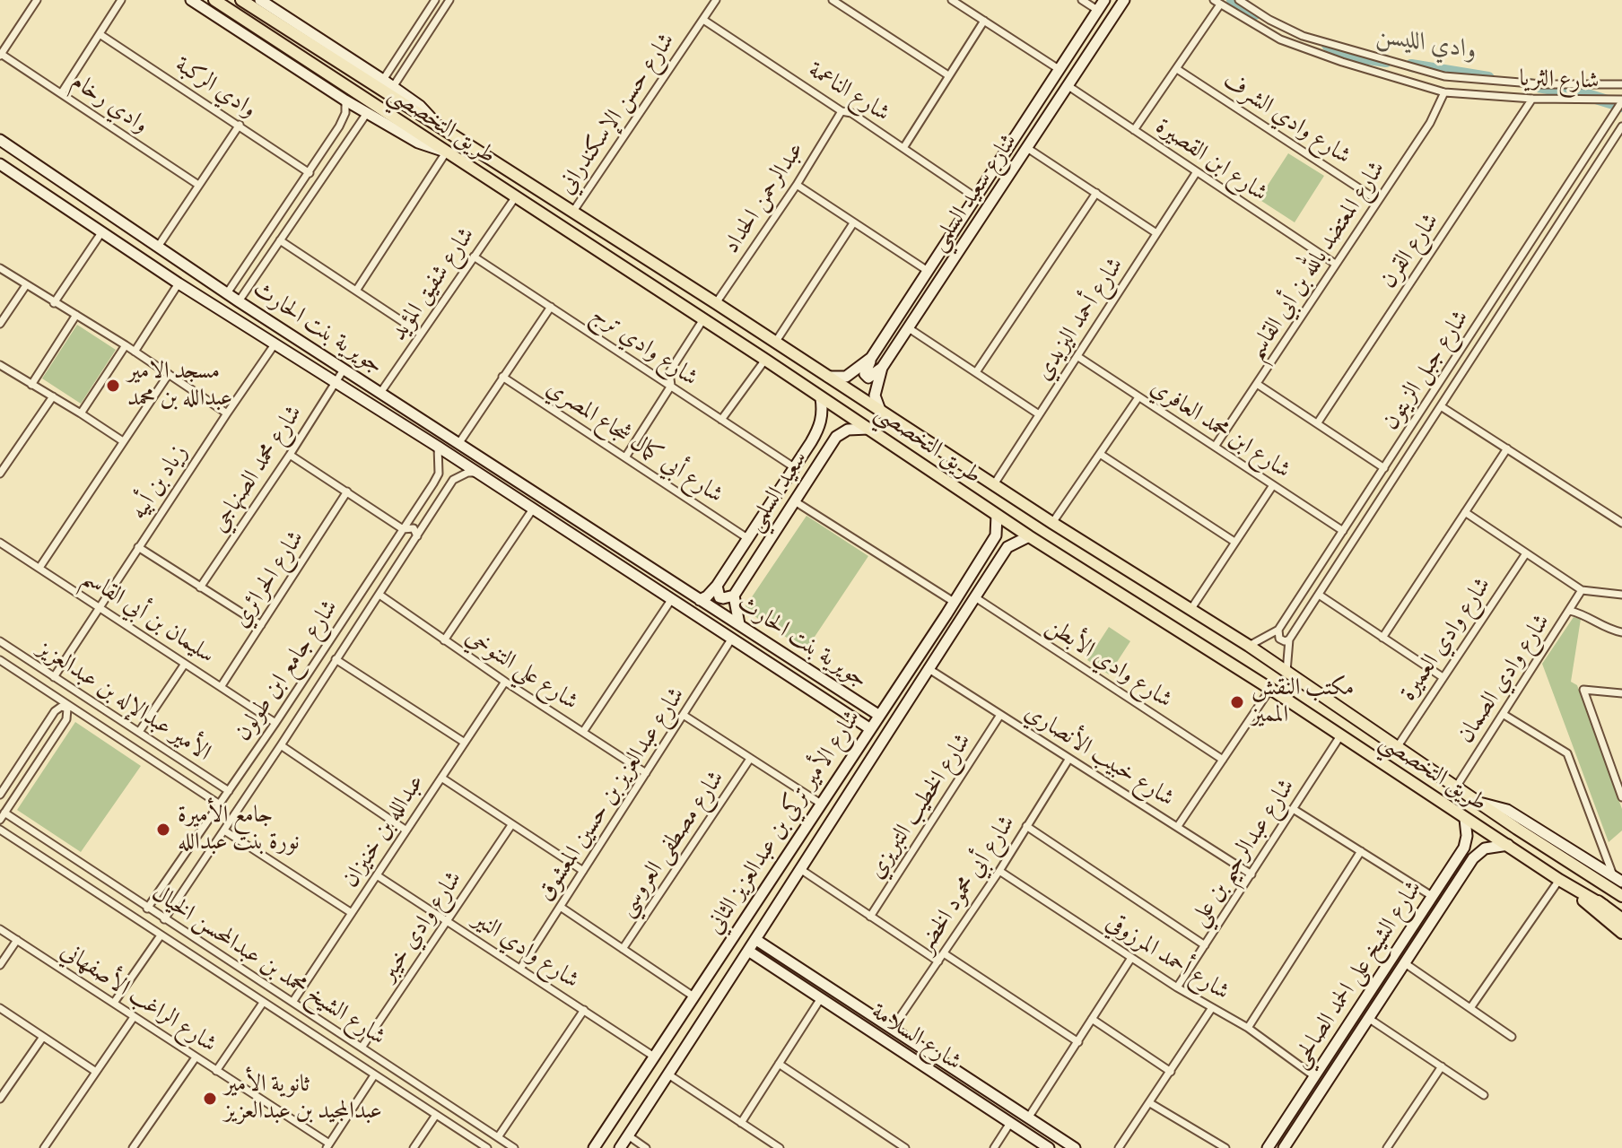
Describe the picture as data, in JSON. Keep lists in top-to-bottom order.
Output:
{
  "streets": {
    "main road": ["طريق التخصصي"],
    "street": [
      "شارع الثريا",
      "وادي الركبة",
      "شارع الناعمة",
      "وادي رخام",
      "شارع حسن الإسكندراني",
      "شارع وادي الشرف",
      "شارع ابن القصيرة",
      "شارع سعيد السلمي",
      "عبدالرحمن الحداد",
      "شارع القرن",
      "شارع المعتضد بالله بن أبي القاسم",
      "شارع شفيق المؤيد",
      "شارع أحمد اليزيدي",
      "جويرية بنت الحارث",
      "شارع وادي ترج",
      "شارع جبل الزيتون",
      "شارع ابن محمد العافري",
      "شارع أبي كمال شجاع المصري",
      "شارع محمد الصنهاجي",
      "زياد بن أبيه",
      "سعيد السلمي",
      "شارع الحرائري",
      "سليمان بن أبي القاسم",
      "شارع وادي العميرة",
      "شارع وادي الأبطن",
      "شارع علي التنوخي",
      "شارع جامع ابن طولون",
      "شارع وادي الصمان",
      "الأمير عبدالإله بن عبدالعزيز",
      "شارع خبيب الأنصاري",
      "شارع عبدالعزيز بن حسين المعشوق",
      "شارع الخطيب التبريزي",
      "شارع الأمير تركي بن عبدالعزيز الثاني",
      "عبدالله بن خنيزان",
      "شارع مصطفى العروسي",
      "شارع عبدالرحيم بن علي",
      "شارع أبي محمود الخضر",
      "شارع وادي خيبر",
      "شارع وادي النير",
      "شارع أحمد المرزوقي",
      "شارع الشيخ محمد بن عبدالمحسن الخيال",
      "شارع الشيخ على الحمد الصالحي",
      "شارع الراغب الأصفهاني",
      "شارع السلامة"
    ]
  },
  "crossings": [
    ["شارع الثريا", "شارع القرن"],
    ["شارع الثريا", "شارع المعتضد بالله بن أبي القاسم"],
    ["شارع الثريا", "شارع جبل الزيتون"],
    ["شارع الناعمة", "شارع حسن الإسكندراني"],
    ["شارع الناعمة", "شارع سعيد السلمي"],
    ["شارع الناعمة", "عبدالرحمن الحداد"],
    ["شارع حسن الإسكندراني", "طريق التخصصي"],
    ["شارع وادي الشرف", "شارع المعتضد بالله بن أبي القاسم"],
    ["طريق التخصصي", "شارع سعيد السلمي"],
    ["طريق التخصصي", "عبدالرحمن الحداد"],
    ["طريق التخصصي", "شارع شفيق المؤيد"],
    ["طريق التخصصي", "شارع أحمد اليزيدي"],
    ["طريق التخصصي", "شارع جبل الزيتون"],
    ["طريق التخصصي", "سعيد السلمي"],
    ["طريق التخصصي", "شارع وادي العميرة"],
    ["طريق التخصصي", "شارع وادي الصمان"],
    ["طريق التخصصي", "شارع الأمير تركي بن عبدالعزيز الثاني"],
    ["طريق التخصصي", "شارع عبدالرحيم بن علي"],
    ["طريق التخصصي", "شارع الشيخ على الحمد الصالحي"],
    ["شارع ابن القصيرة", "شارع سعيد السلمي"],
    ["شارع ابن القصيرة", "شارع المعتضد بالله بن أبي القاسم"],
    ["شارع ابن القصيرة", "شارع أحمد اليزيدي"],
    ["شارع المعتضد بالله بن أبي القاسم", "شارع ابن محمد العافري"],
    ["شارع شفيق المؤيد", "جويرية بنت الحارث"],
    ["شارع شفيق المؤيد", "شارع وادي ترج"],
    ["شارع أحمد اليزيدي", "شارع ابن محمد العافري"],
    ["جويرية بنت الحارث", "شارع محمد الصنهاجي"],
    ["جويرية بنت الحارث", "زياد بن أبيه"],
    ["جويرية بنت الحارث", "سعيد السلمي"],
    ["جويرية بنت الحارث", "شارع جامع ابن طولون"],
    ["جويرية بنت الحارث", "شارع عبدالعزيز بن حسين المعشوق"],
    ["جويرية بنت الحارث", "شارع الأمير تركي بن عبدالعزيز الثاني"],
    ["شارع وادي ترج", "سعيد السلمي"],
    ["شارع جبل الزيتون", "شارع ابن محمد العافري"],
    ["شارع أبي كمال شجاع المصري", "سعيد السلمي"],
    ["زياد بن أبيه", "سليمان بن أبي القاسم"],
    ["زياد بن أبيه", "الأمير عبدالإله بن عبدالعزيز"],
    ["شارع الحرائري", "سليمان بن أبي القاسم"],
    ["سليمان بن أبي القاسم", "شارع جامع ابن طولون"],
    ["شارع وادي الأبطن", "شارع الأمير تركي بن عبدالعزيز الثاني"],
    ["شارع علي التنوخي", "شارع جامع ابن طولون"],
    ["شارع علي التنوخي", "شارع عبدالعزيز بن حسين المعشوق"],
    ["شارع علي التنوخي", "عبدالله بن خنيزان"],
    ["شارع جامع ابن طولون", "الأمير عبدالإله بن عبدالعزيز"],
    ["شارع جامع ابن طولون", "شارع الشيخ محمد بن عبدالمحسن الخيال"],
    ["شارع خبيب الأنصاري", "شارع الخطيب التبريزي"],
    ["شارع خبيب الأنصاري", "شارع الأمير تركي بن عبدالعزيز الثاني"],
    ["شارع خبيب الأنصاري", "شارع عبدالرحيم بن علي"],
    ["شارع خبيب الأنصاري", "شارع أبي محمود الخضر"],
    ["شارع عبدالعزيز بن حسين المعشوق", "شارع وادي النير"],
    ["شارع الأمير تركي بن عبدالعزيز الثاني", "شارع وادي النير"],
    ["شارع الأمير تركي بن عبدالعزيز الثاني", "شارع السلامة"],
    ["عبدالله بن خنيزان", "شارع وادي النير"],
    ["عبدالله بن خنيزان", "شارع الشيخ محمد بن عبدالمحسن الخيال"],
    ["شارع عبدالرحيم بن علي", "شارع أحمد المرزوقي"],
    ["شارع أبي محمود الخضر", "شارع أحمد المرزوقي"],
    ["شارع وادي خيبر", "شارع وادي النير"],
    ["شارع وادي خيبر", "شارع الشيخ محمد بن عبدالمحسن الخيال"],
    ["شارع أحمد المرزوقي", "شارع الشيخ على الحمد الصالحي"]
  ],
  "water": ["وادي الليسن"],
  "places": [
    "مسجد الامير عبدالله بن محمد",
    "مكتب النقش المميز",
    "جامع الأميرة نورة بنت عبدالله",
    "ثانوية الأمير عبدالمجيد بن عبدالعزيز"
  ]
}
